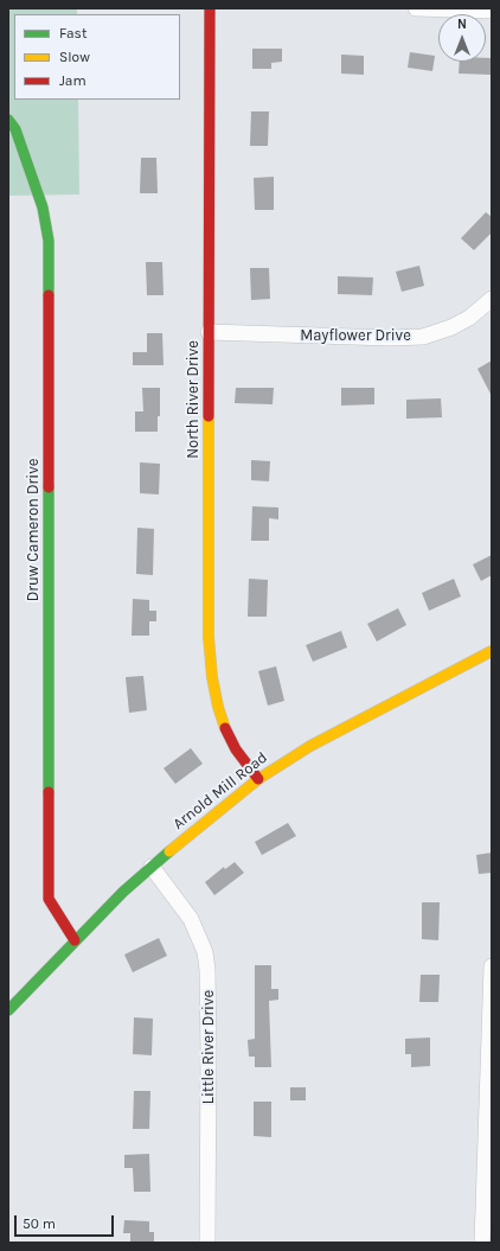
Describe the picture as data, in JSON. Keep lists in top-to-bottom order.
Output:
{
  "streets": {
    "street": [
      "Mayflower Drive",
      "North River Drive",
      "Druw Cameron Drive",
      "Arnold Mill Road",
      "Little River Drive"
    ]
  },
  "crossings": [
    ["Mayflower Drive", "North River Drive"],
    ["North River Drive", "Arnold Mill Road"],
    ["Druw Cameron Drive", "Arnold Mill Road"],
    ["Arnold Mill Road", "Little River Drive"]
  ],
  "legend": ["Fast", "Slow", "Jam"],
  "scale_bar": "50 m",
  "north": "top"
}
